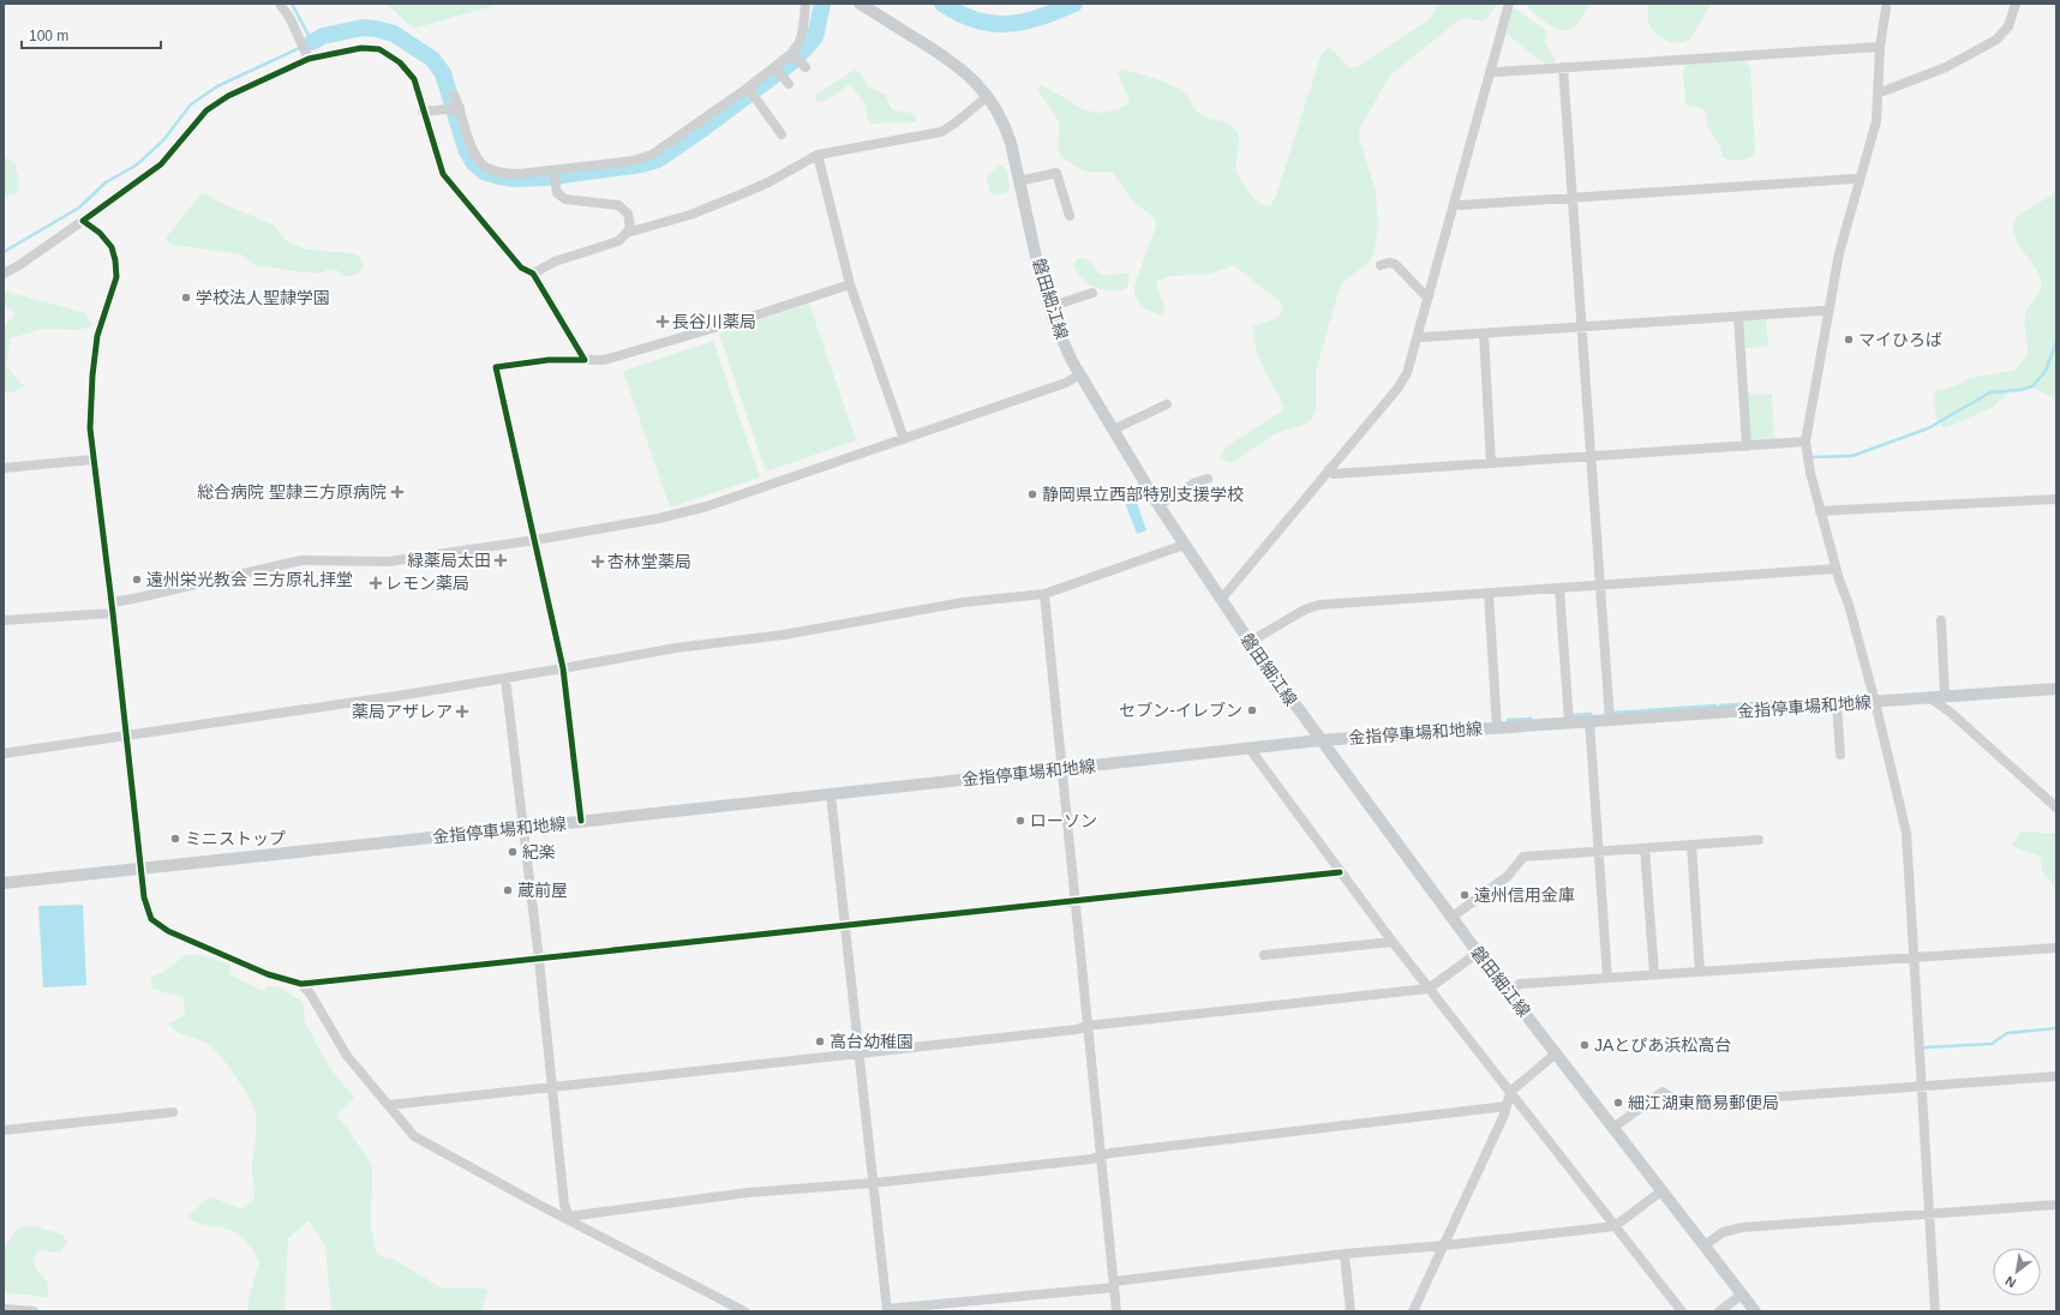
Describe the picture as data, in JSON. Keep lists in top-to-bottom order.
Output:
{
  "streets": {
    "main road": ["磐田細江線", "金指停車場和地線"]
  },
  "crossings": [
    ["磐田細江線", "金指停車場和地線"]
  ],
  "places": {
    "other": [
      "学校法人聖隷学園",
      "マイひろば",
      "静岡県立西部特別支援学校",
      "遠州栄光教会 三方原礼拝堂",
      "セブン-イレブン",
      "ローソン",
      "ミニストップ",
      "紀楽",
      "蔵前屋",
      "遠州信用金庫",
      "高台幼稚園",
      "JAとぴあ浜松高台",
      "細江湖東簡易郵便局"
    ],
    "health": [
      "長谷川薬局",
      "総合病院 聖隷三方原病院",
      "緑薬局太田",
      "杏林堂薬局",
      "レモン薬局",
      "薬局アザレア"
    ]
  },
  "scale_bar": "100 m",
  "north": "bottom left"
}
